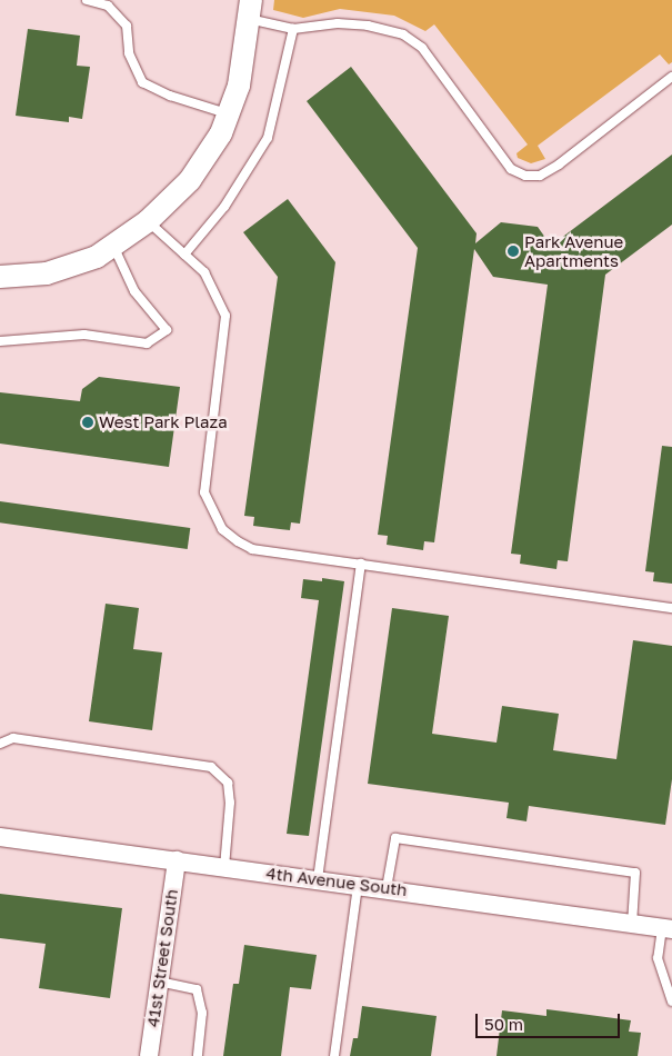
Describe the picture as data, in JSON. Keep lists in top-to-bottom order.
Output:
{
  "streets": {
    "street": ["4th Avenue South", "41st Street South"]
  },
  "crossings": [
    ["4th Avenue South", "41st Street South"]
  ],
  "places": ["Park Avenue Apartments", "West Park Plaza"],
  "scale_bar": "50 m"
}
